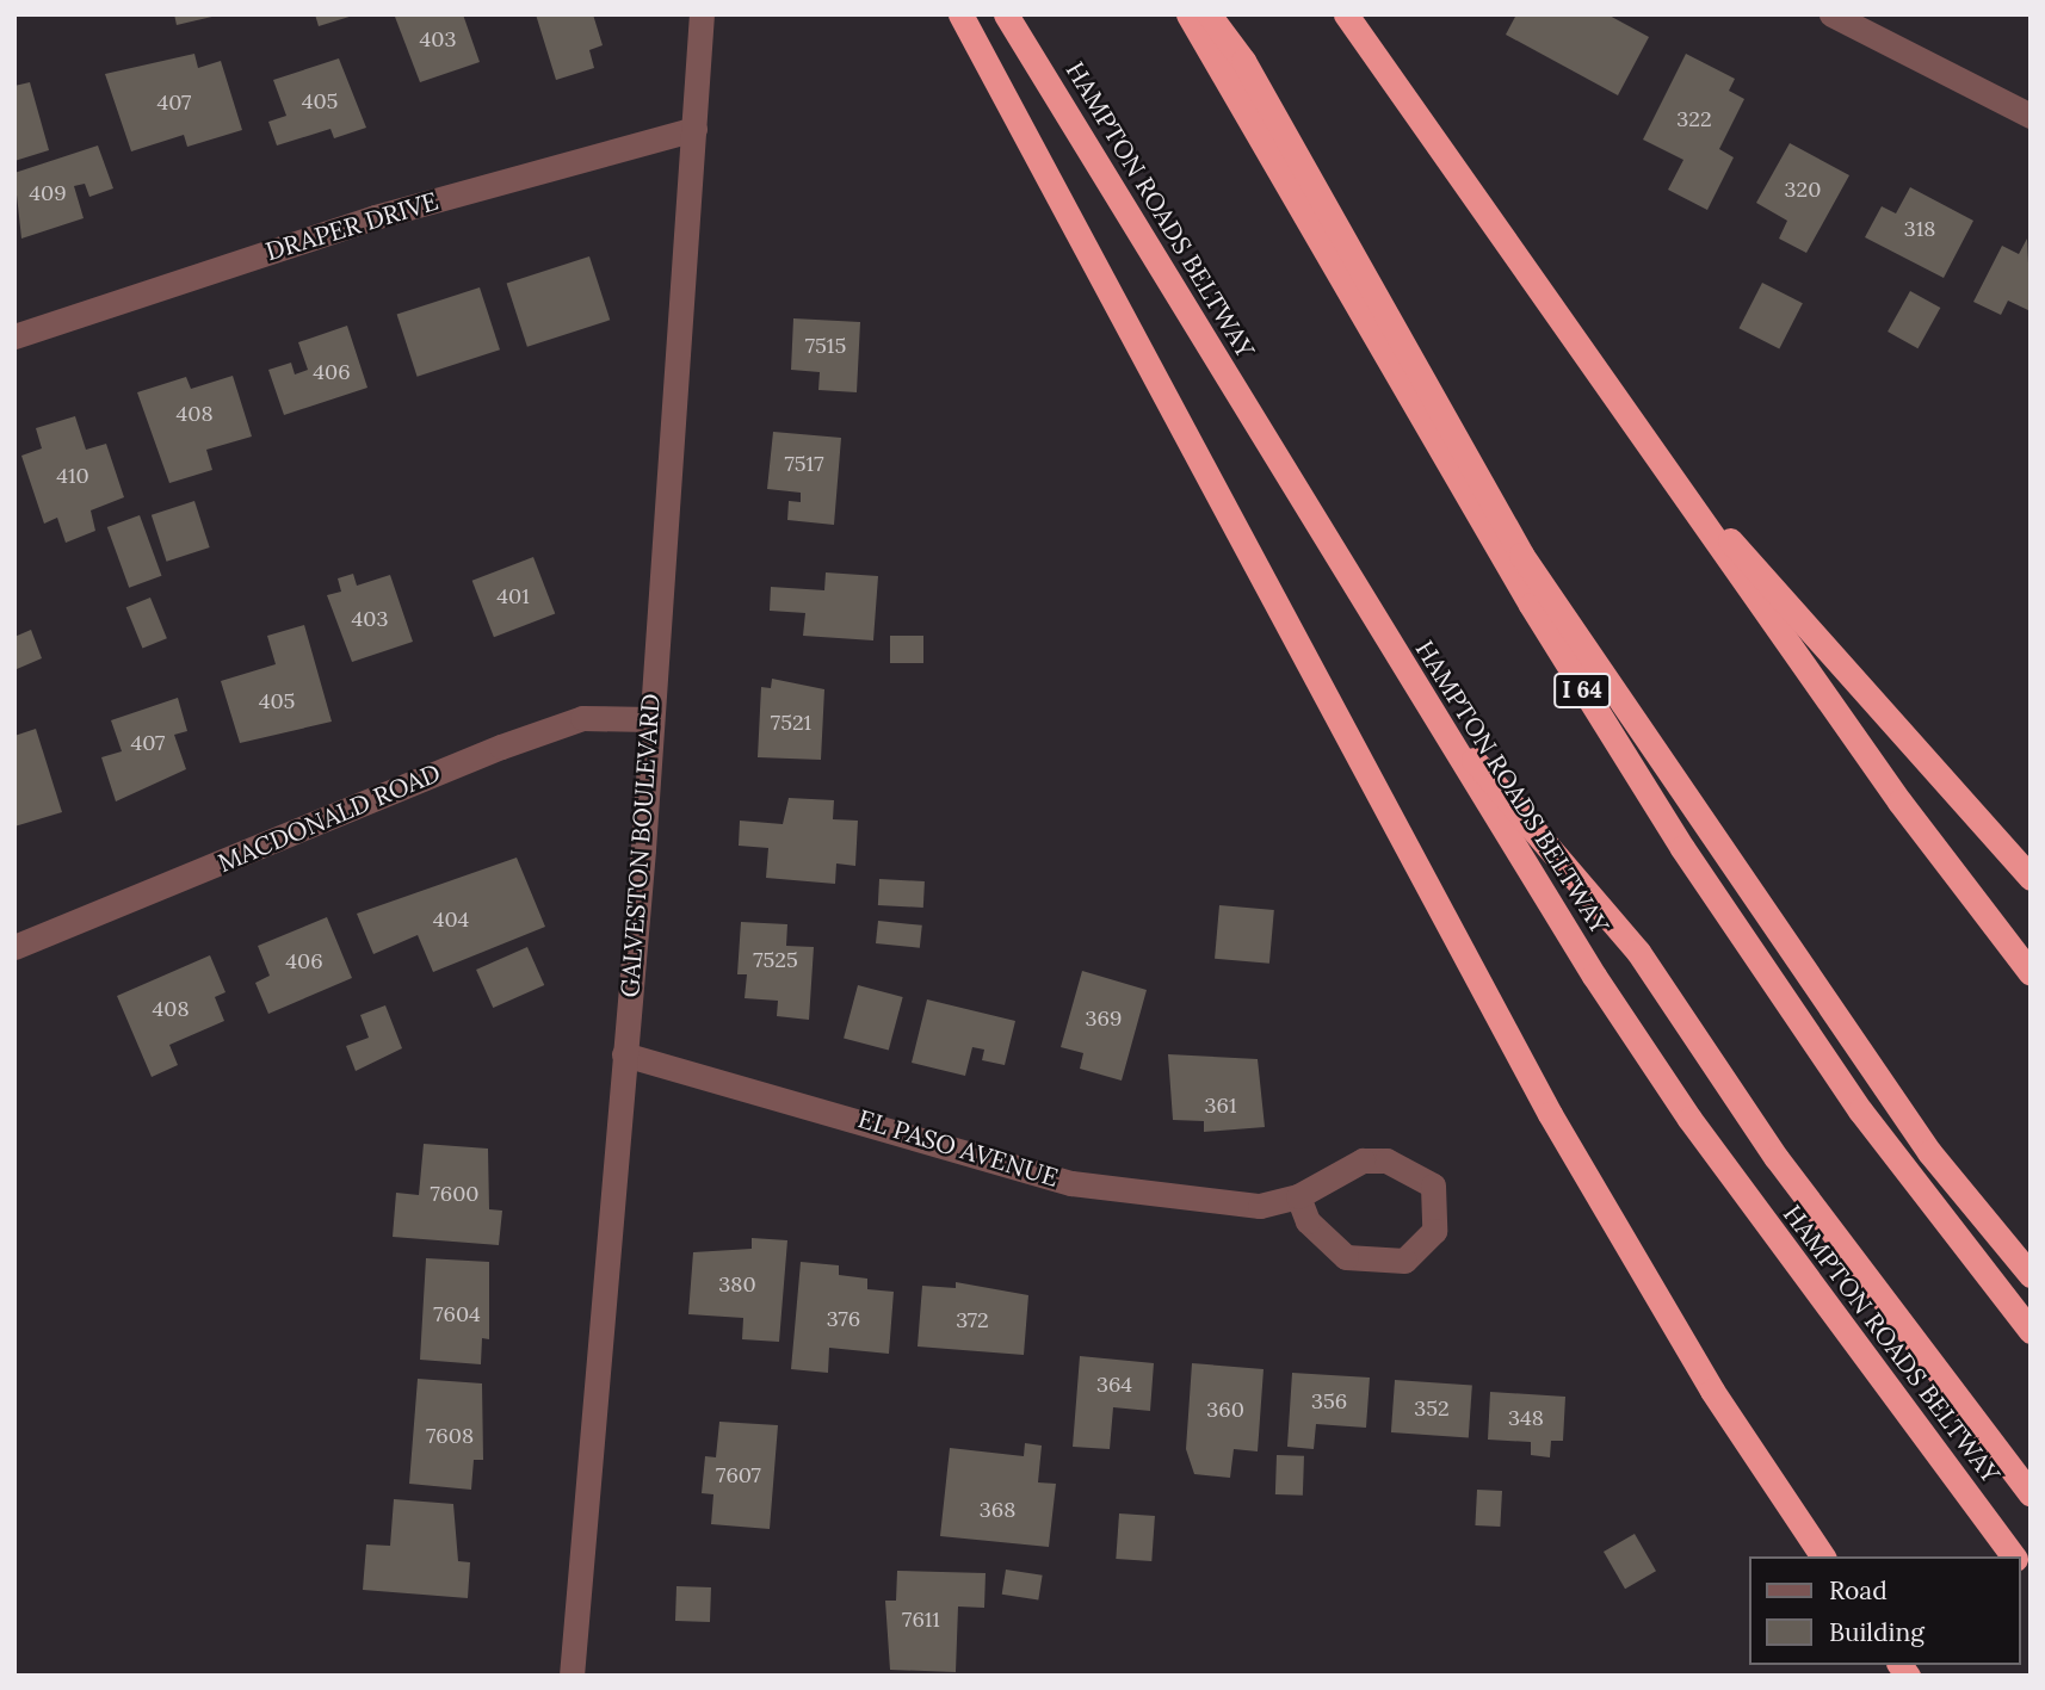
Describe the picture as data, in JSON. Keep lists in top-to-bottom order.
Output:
{
  "streets": {
    "highway": ["HAMPTON ROADS BELTWAY", "I 64"],
    "street": [
      "DRAPER DRIVE",
      "MACDONALD ROAD",
      "GALVESTON BOULEVARD",
      "EL PASO AVENUE"
    ]
  },
  "crossings": [
    ["DRAPER DRIVE", "GALVESTON BOULEVARD"],
    ["MACDONALD ROAD", "GALVESTON BOULEVARD"],
    ["GALVESTON BOULEVARD", "EL PASO AVENUE"]
  ],
  "house_numbers": [
    "403",
    "405",
    "407",
    "322",
    "320",
    "409",
    "318",
    "7515",
    "406",
    "408",
    "7517",
    "410",
    "401",
    "403",
    "405",
    "7521",
    "407",
    "404",
    "7525",
    "406",
    "408",
    "369",
    "361",
    "7600",
    "380",
    "7604",
    "376",
    "372",
    "364",
    "356",
    "352",
    "360",
    "348",
    "7608",
    "7607",
    "368",
    "7611"
  ],
  "legend": ["Road", "Building"]
}
